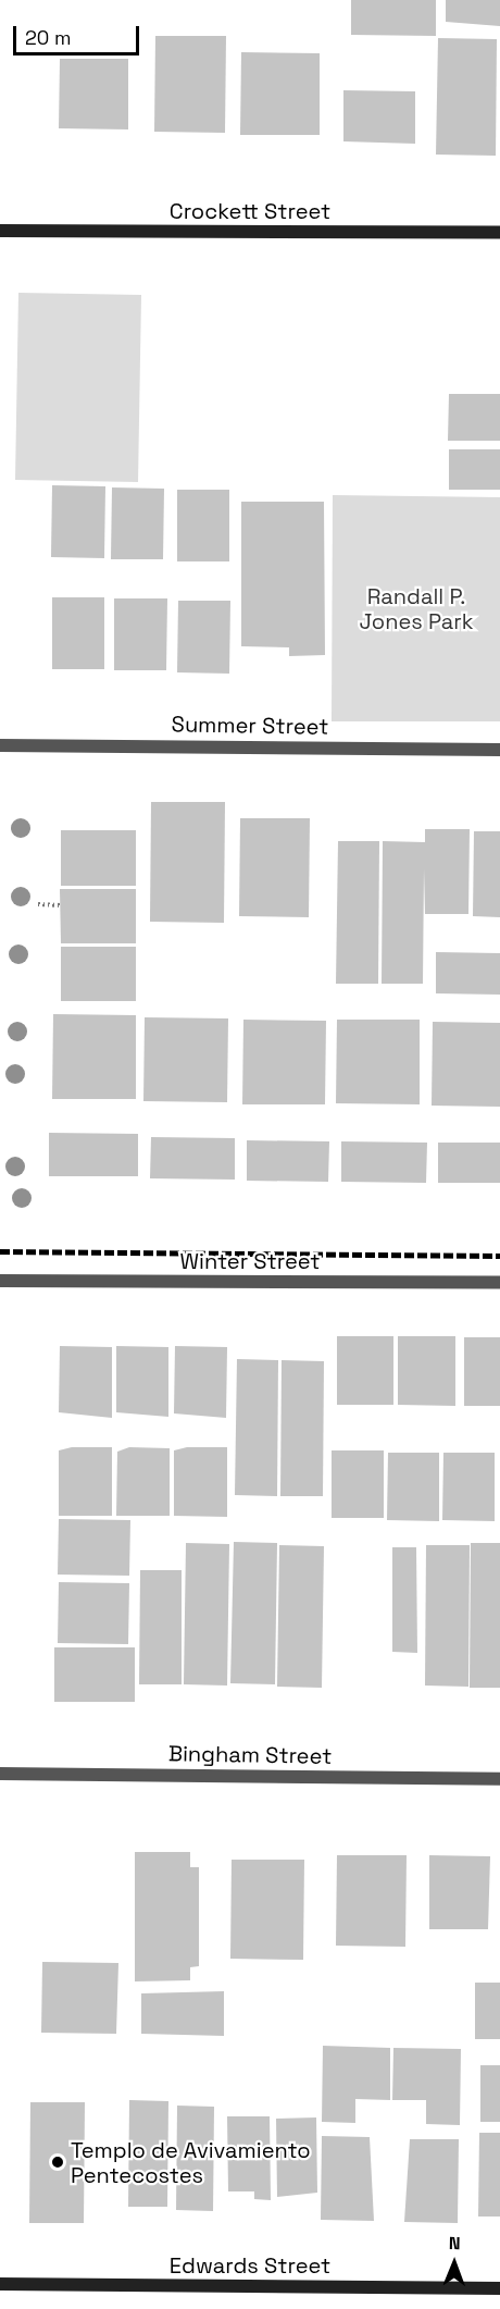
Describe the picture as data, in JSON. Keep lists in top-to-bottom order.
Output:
{
  "streets": {
    "main road": ["Crockett Street", "Edwards Street"],
    "street": ["Summer Street", "Winter Street", "Bingham Street"]
  },
  "parks": ["Randall P. Jones Park"],
  "places": ["Templo de Avivamiento Pentecostes"],
  "scale_bar": "20 m",
  "north": "top"
}
